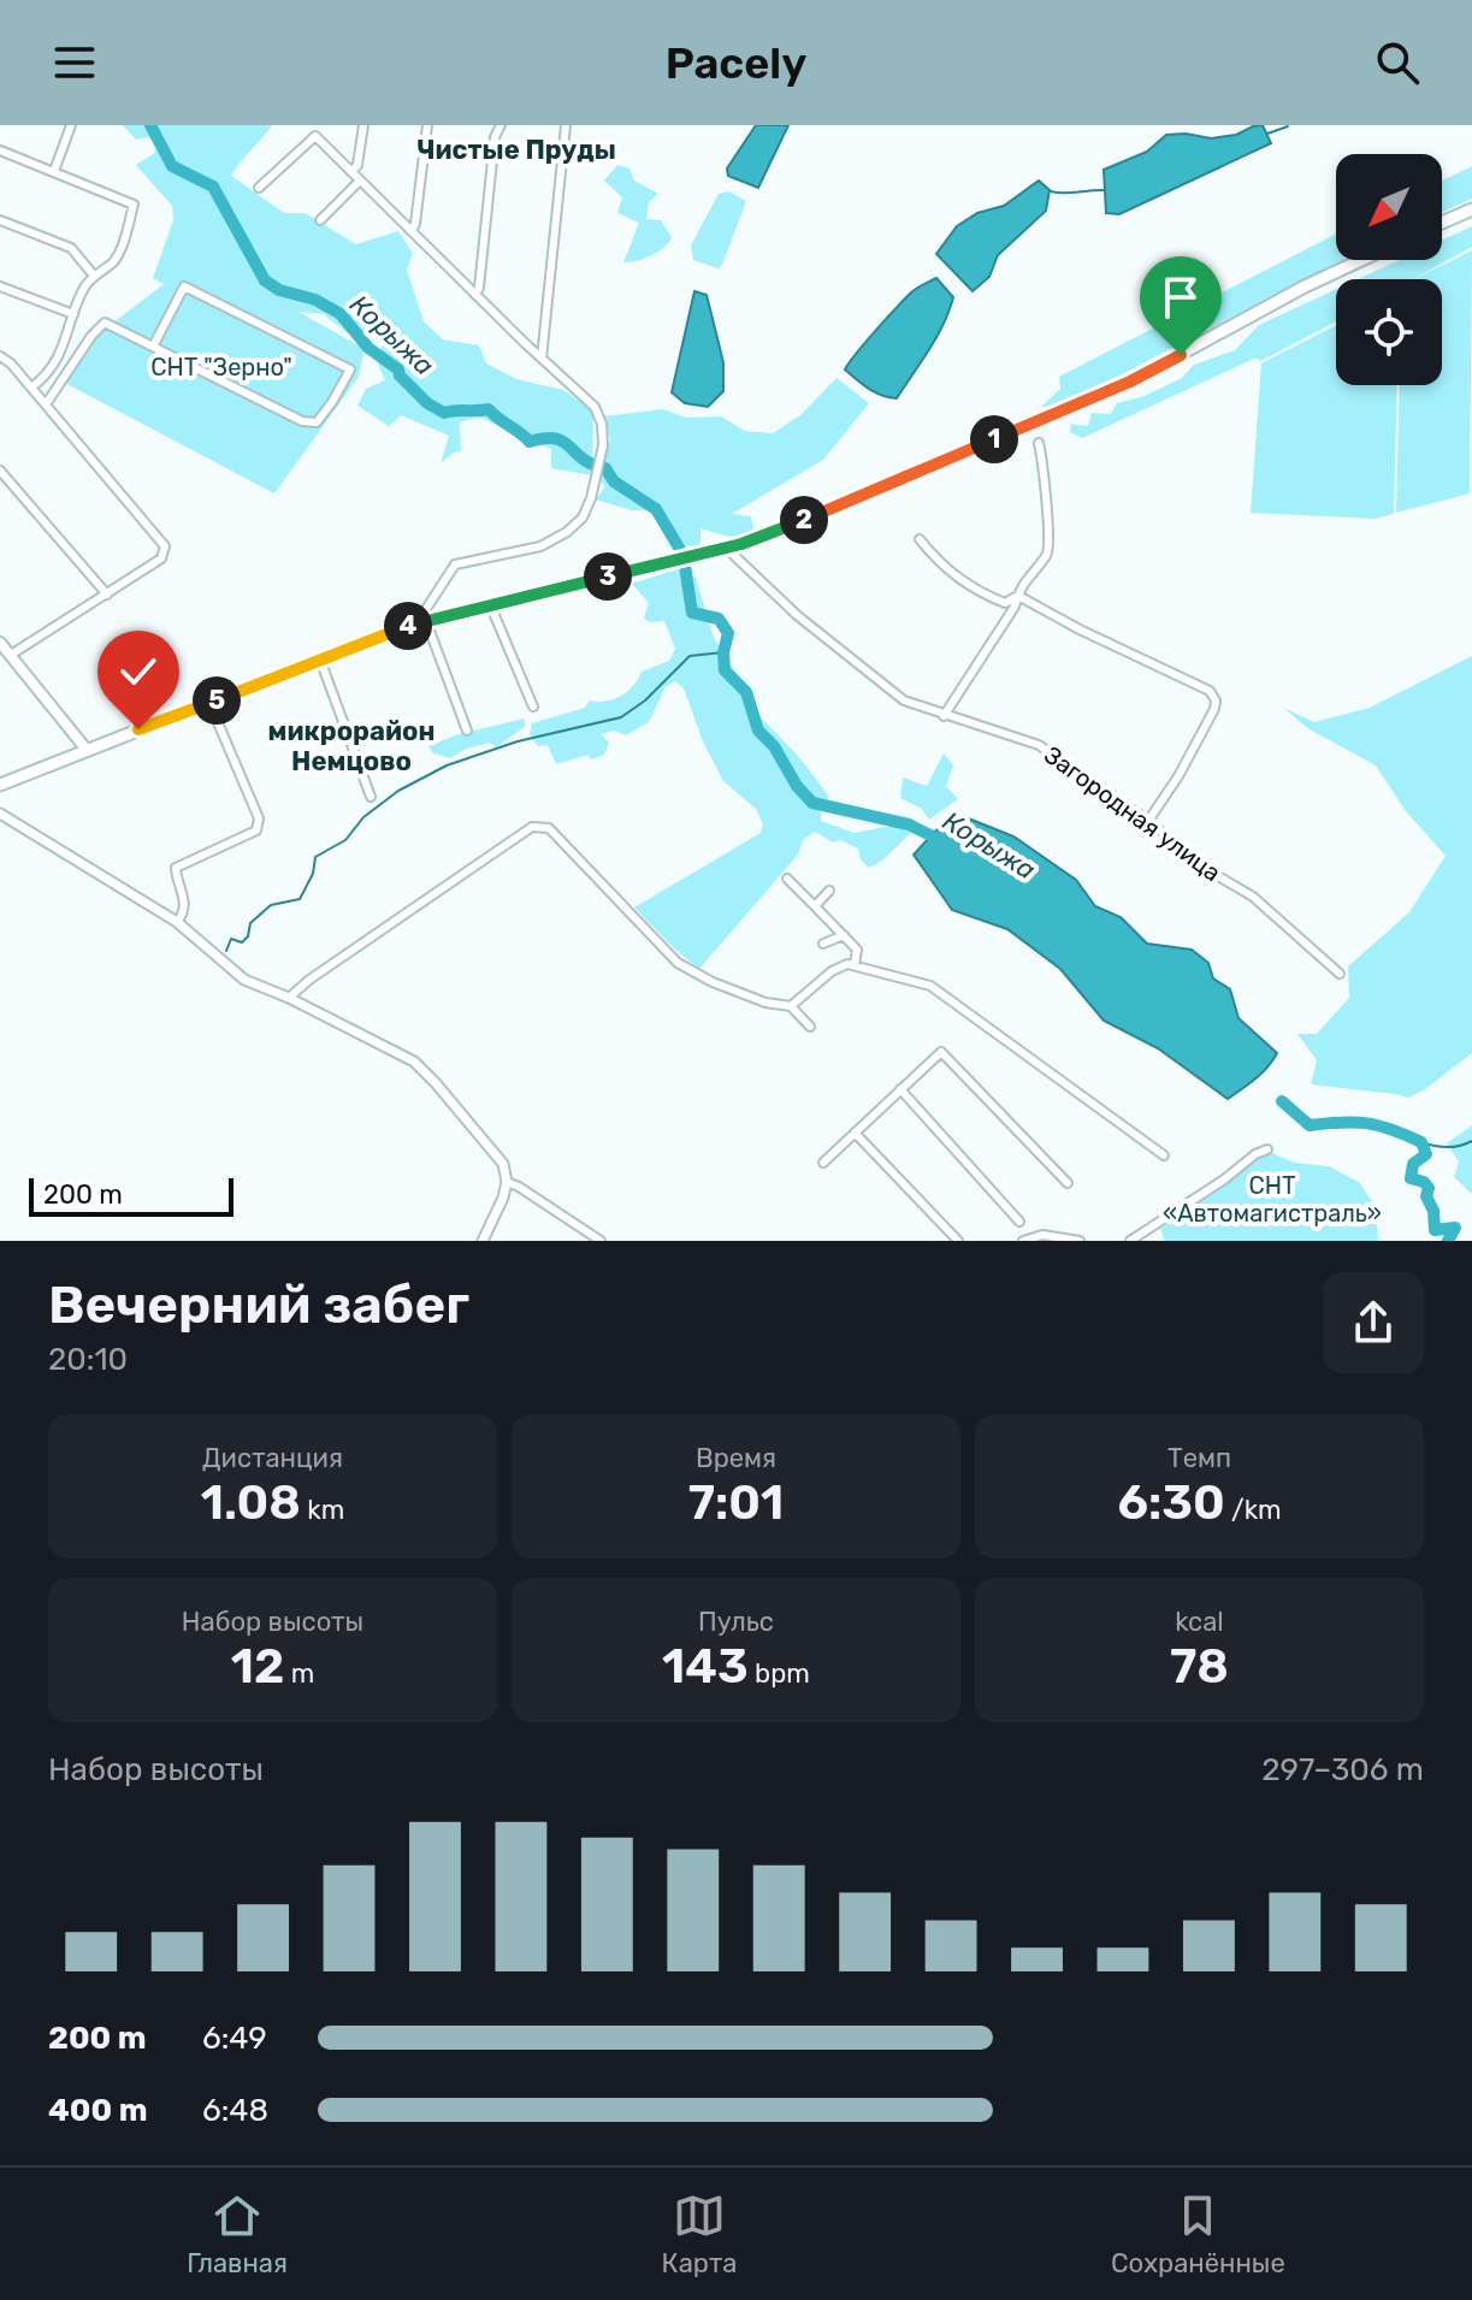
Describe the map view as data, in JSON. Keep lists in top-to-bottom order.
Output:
{
  "streets": {
    "street": ["Загородная улица"]
  },
  "districts": ["Чистые Пруды", "микрорайон Немцово"],
  "water": ["Корыжа"],
  "parks": ["СНТ \"Зерно\"", "СНТ «Автомагистраль»"],
  "scale_bar": "200 m",
  "north": "bottom left",
  "page": {
    "header": "Pacely",
    "pins": [
      "1",
      "2",
      "3",
      "4",
      "5"
    ],
    "scale": "200 m",
    "heading": ["Вечерний забег", "20:10"],
    "stats": [
      ["Дистанция", "1.08 km"],
      ["Время", "7:01"],
      ["Темп", "6:30 /km"],
      ["Набор высоты", "12 m"],
      ["Пульс", "143 bpm"],
      ["kcal", "78"]
    ],
    "chart": ["Набор высоты", "297–306 m"],
    "list": [
      {
        "name": "200 m",
        "note": "6:49"
      },
      {
        "name": "400 m",
        "note": "6:48"
      }
    ],
    "tabs": ["Главная", "Карта", "Сохранённые"]
  }
}
